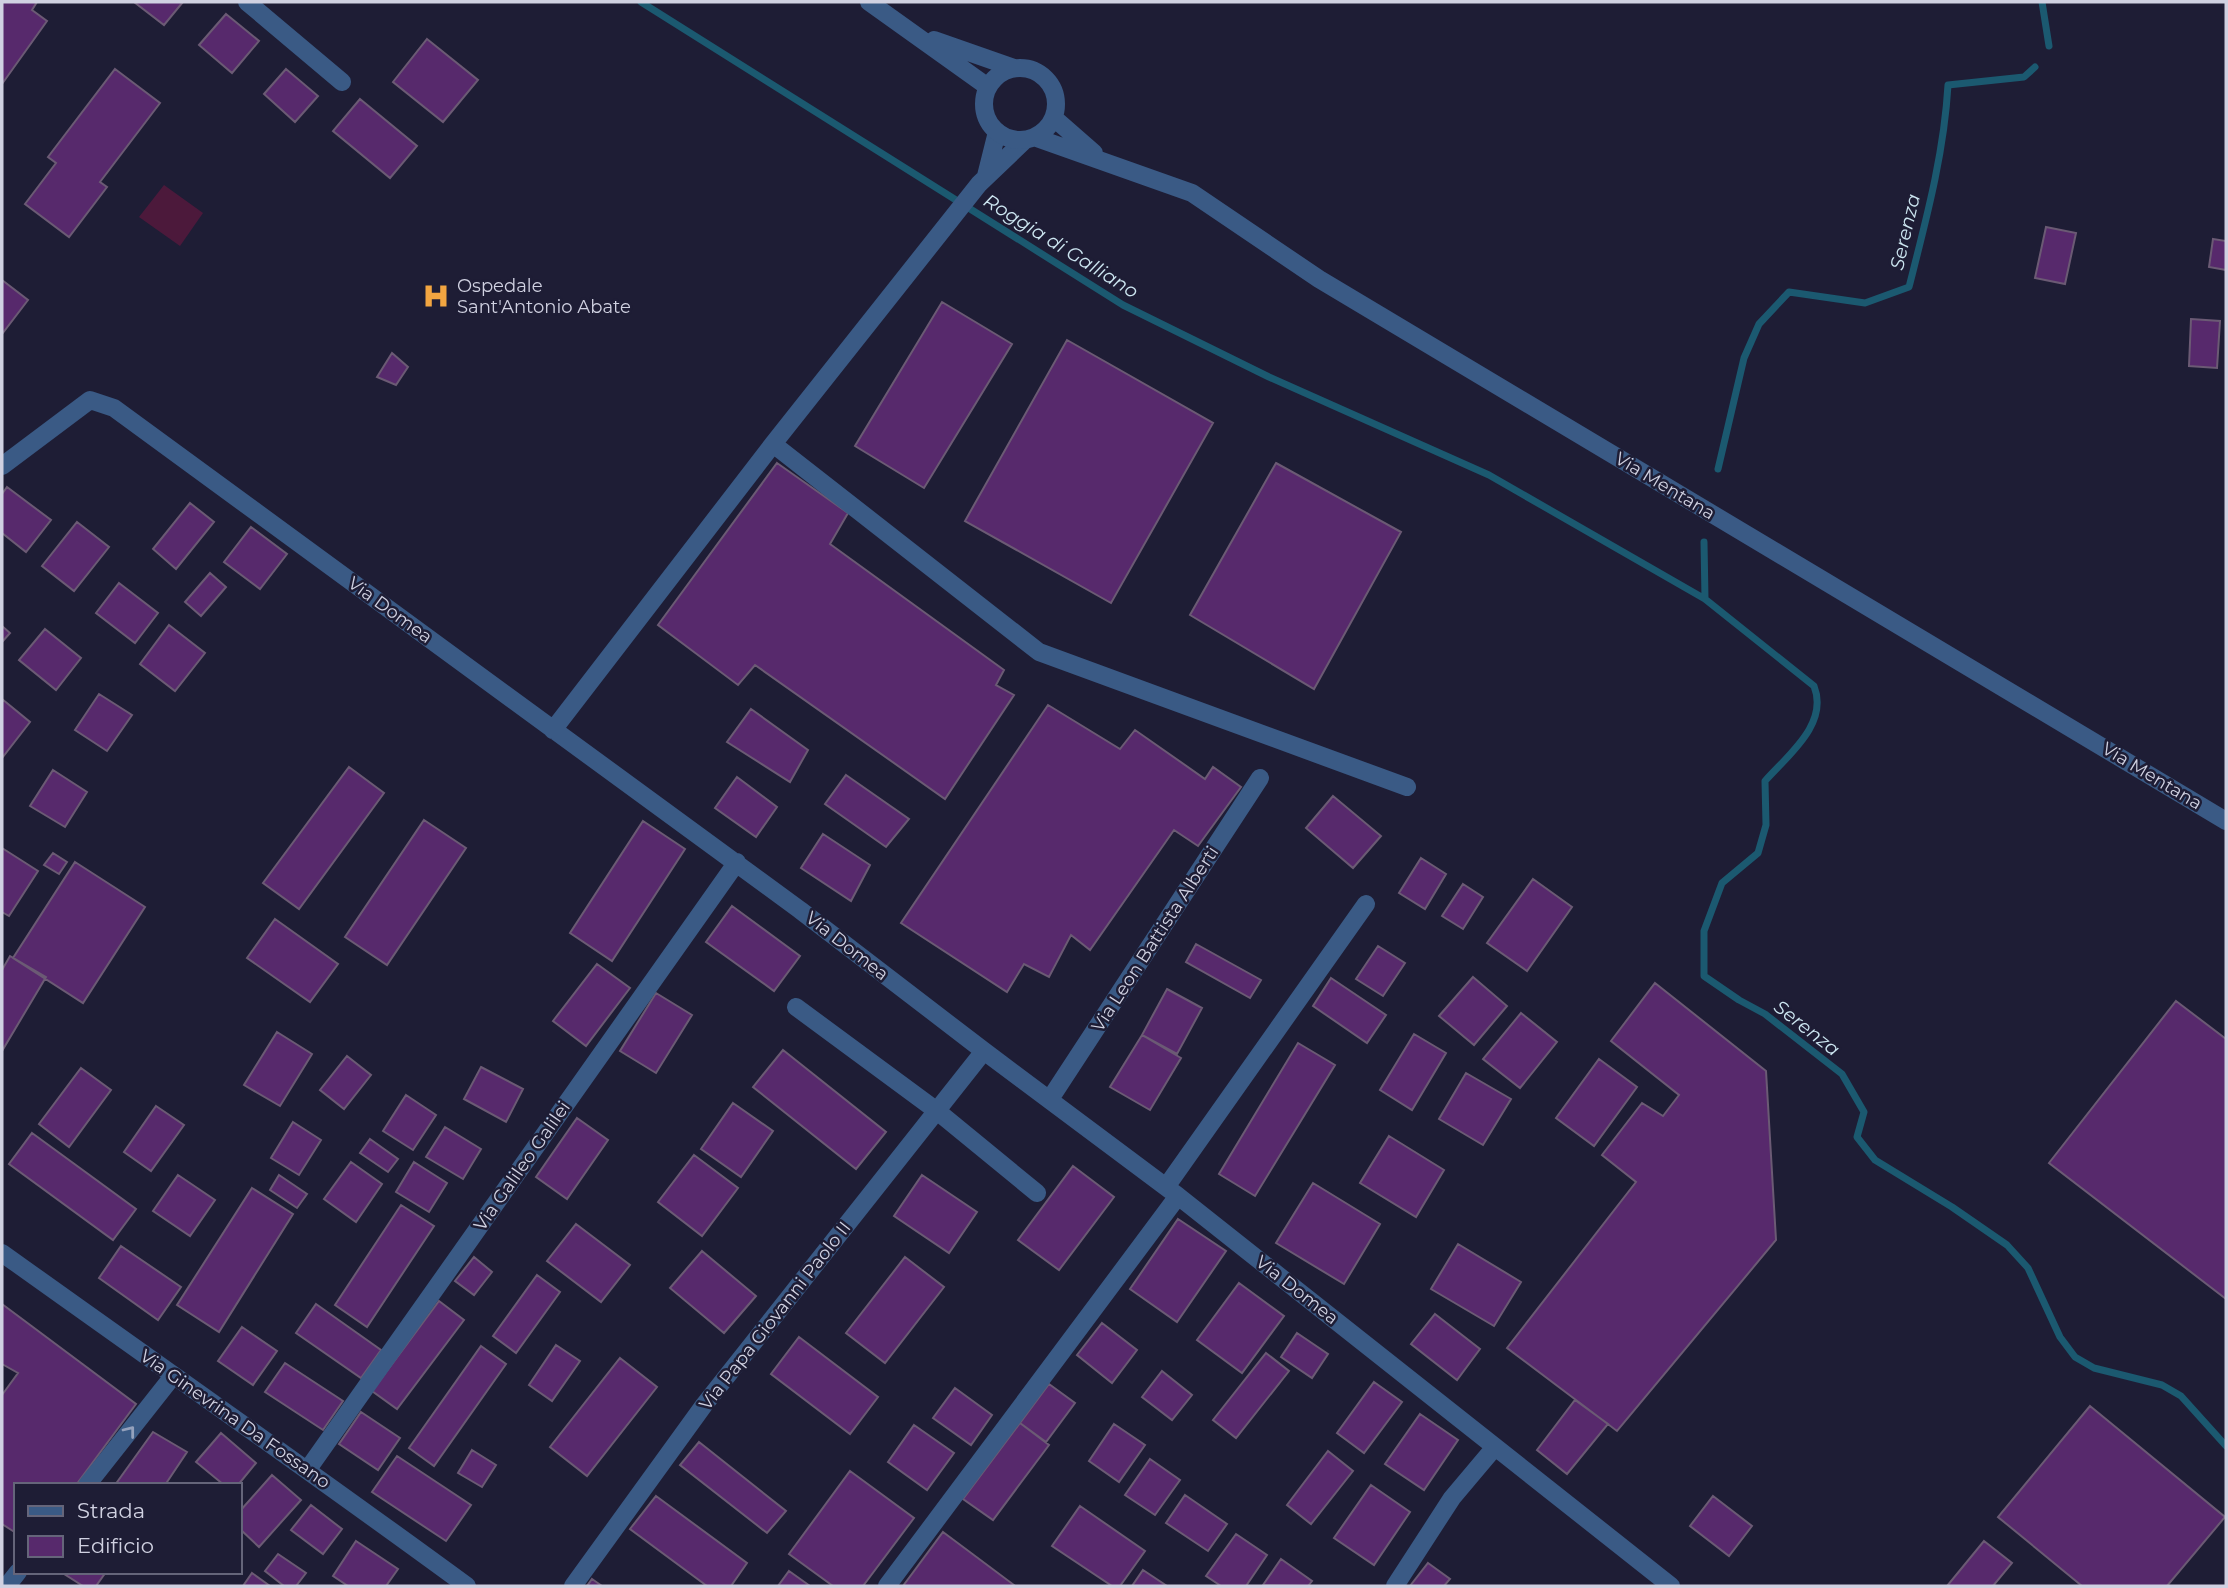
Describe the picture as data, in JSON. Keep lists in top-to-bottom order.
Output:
{
  "streets": {
    "street": [
      "Via Mentana",
      "Via Domea",
      "Via Leon Battista Alberti",
      "Via Galileo Galilei",
      "Via Papa Giovanni Paolo II",
      "Via Ginevrina Da Fossano"
    ]
  },
  "crossings": [
    ["Via Domea", "Via Leon Battista Alberti"],
    ["Via Domea", "Via Galileo Galilei"],
    ["Via Domea", "Via Papa Giovanni Paolo II"],
    ["Via Galileo Galilei", "Via Ginevrina Da Fossano"]
  ],
  "water": ["Serenza", "Roggia di Galliano"],
  "places": {
    "hospital": ["Ospedale Sant'Antonio Abate"]
  },
  "legend": ["Strada", "Edificio"]
}
